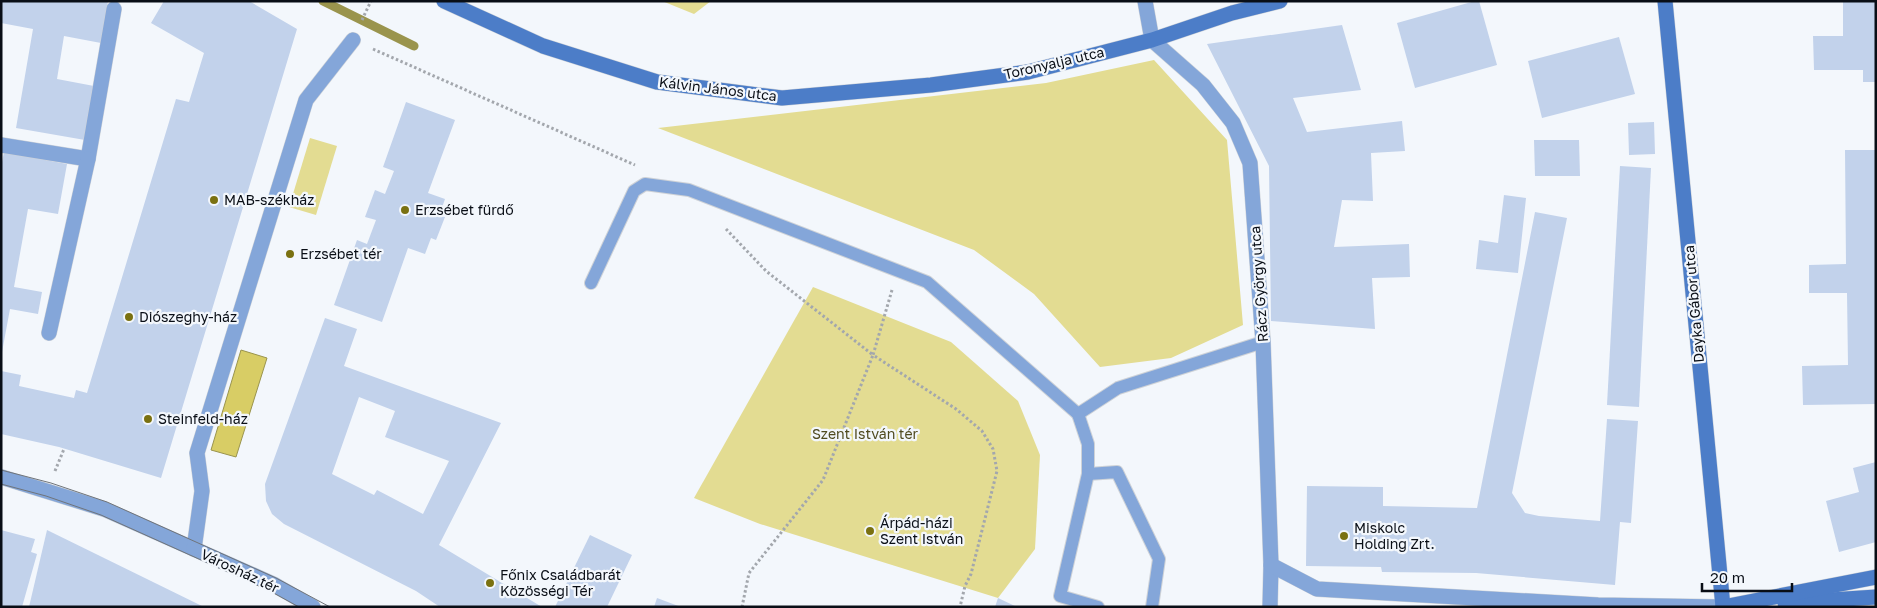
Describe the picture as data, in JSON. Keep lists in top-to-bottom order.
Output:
{
  "streets": {
    "street": [
      "Toronyalja utca",
      "Kálvin János utca",
      "Rácz György utca",
      "Dayka Gábor utca",
      "Városház tér"
    ]
  },
  "crossings": [
    ["Toronyalja utca", "Kálvin János utca"],
    ["Toronyalja utca", "Rácz György utca"]
  ],
  "parks": ["Szent István tér"],
  "places": [
    "MAB-székház",
    "Erzsébet fürdő",
    "Erzsébet tér",
    "Diószeghy-ház",
    "Steinfeld-ház",
    "Árpád-házi Szent István",
    "Miskolc Holding Zrt.",
    "Főnix Családbarát Közösségi Tér"
  ],
  "scale_bar": "20 m"
}
